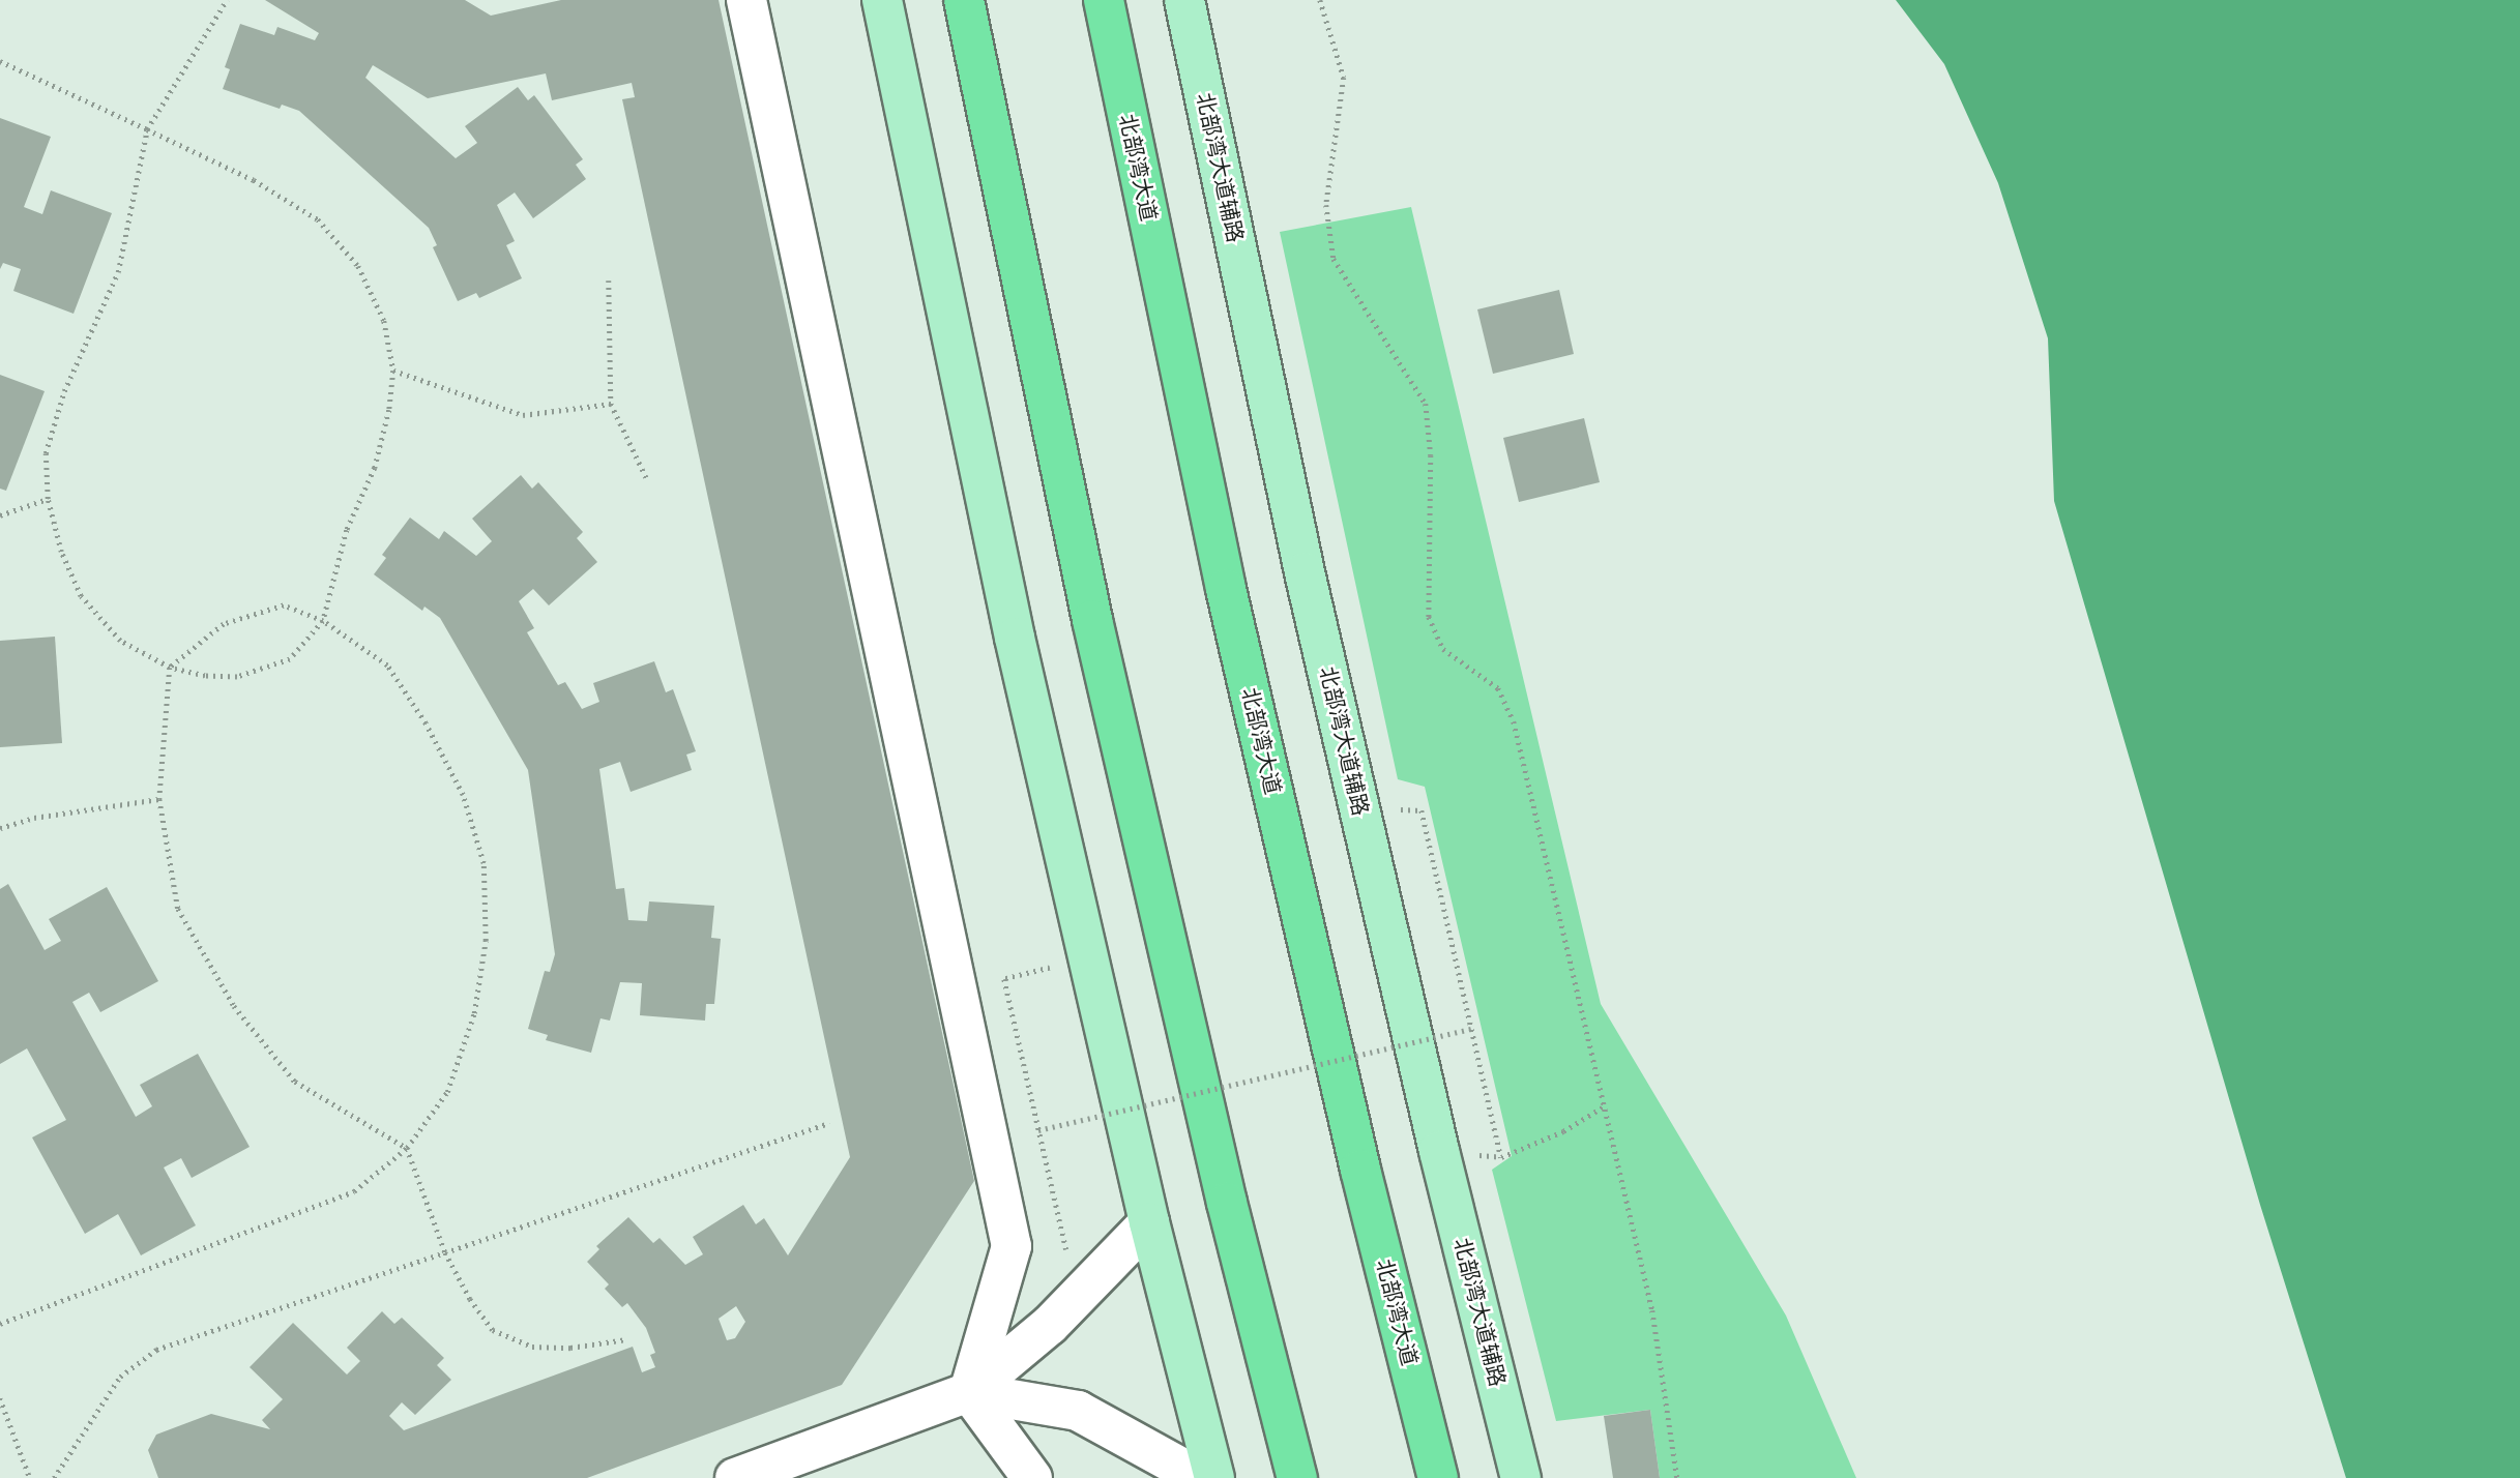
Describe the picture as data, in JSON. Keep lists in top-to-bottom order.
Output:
{
  "streets": {
    "highway": ["北部湾大道"],
    "main road": ["北部湾大道辅路"]
  }
}
